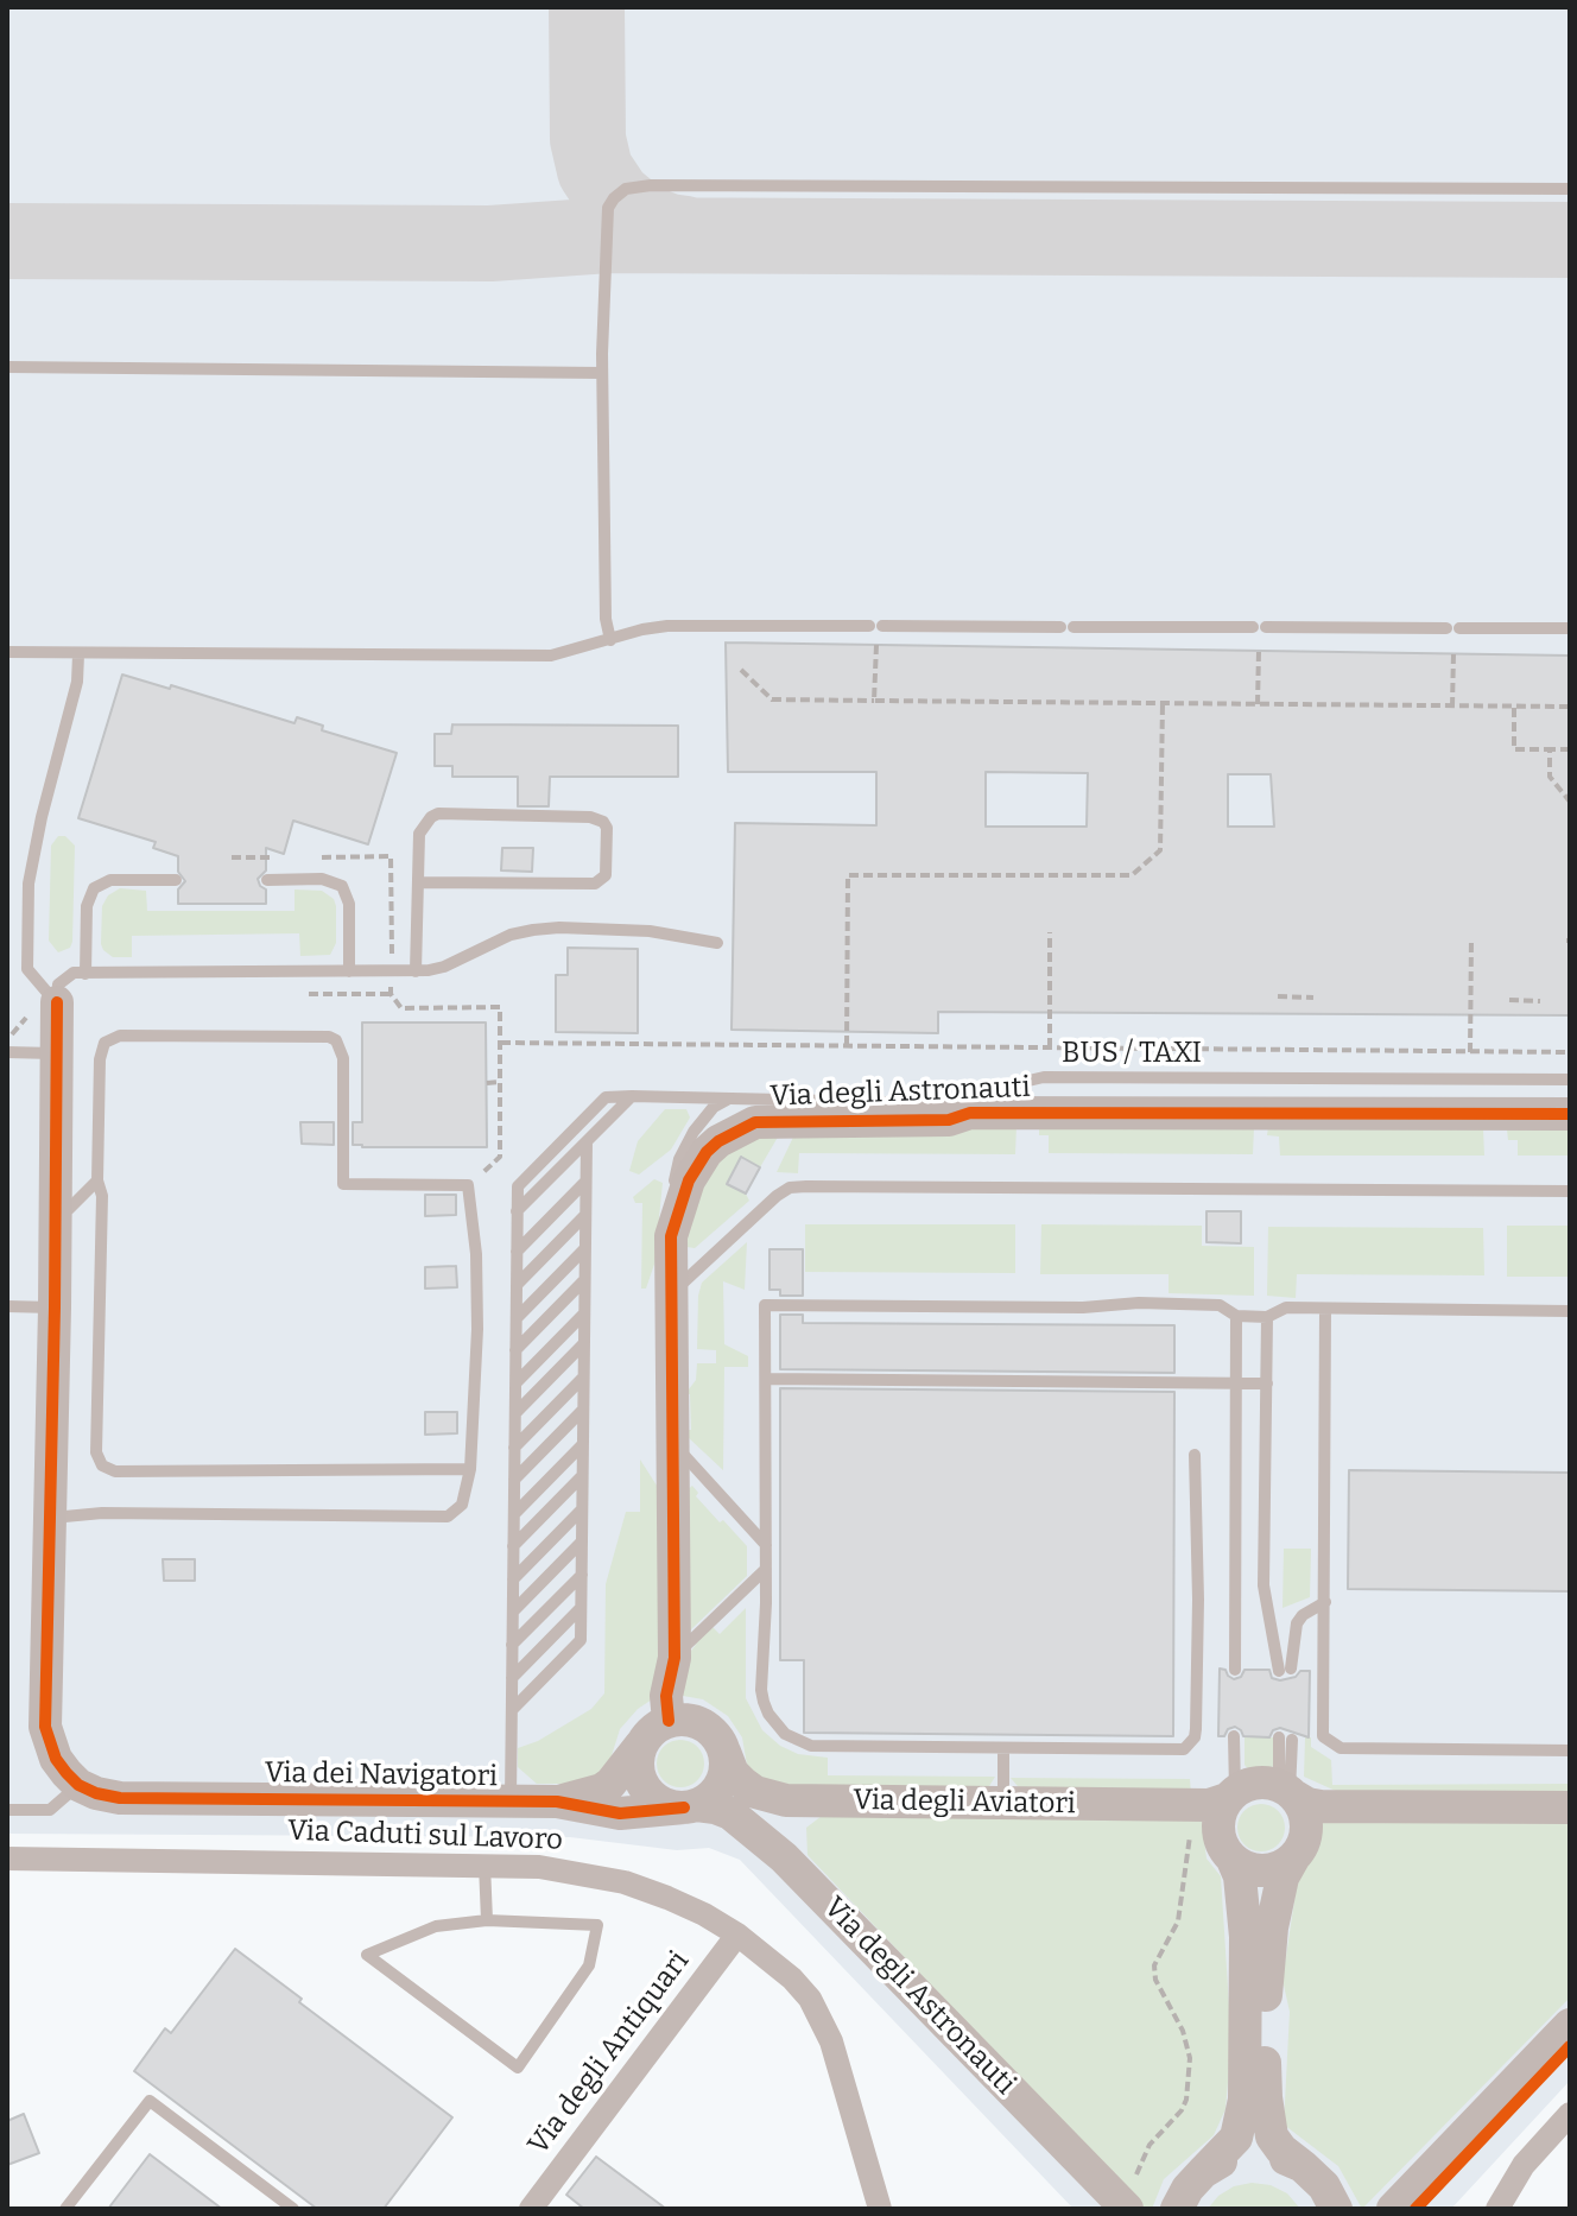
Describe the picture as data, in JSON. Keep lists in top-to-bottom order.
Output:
{
  "streets": {
    "main road": ["Via degli Astronauti", "Via dei Navigatori", "Via degli Aviatori"],
    "street": ["Via Caduti sul Lavoro", "Via degli Antiquari"],
    "lane": ["BUS / TAXI"]
  },
  "crossings": [
    ["Via degli Astronauti", "Via dei Navigatori"],
    ["Via degli Astronauti", "Via degli Aviatori"],
    ["Via dei Navigatori", "Via degli Aviatori"],
    ["Via Caduti sul Lavoro", "Via degli Antiquari"]
  ]
}
